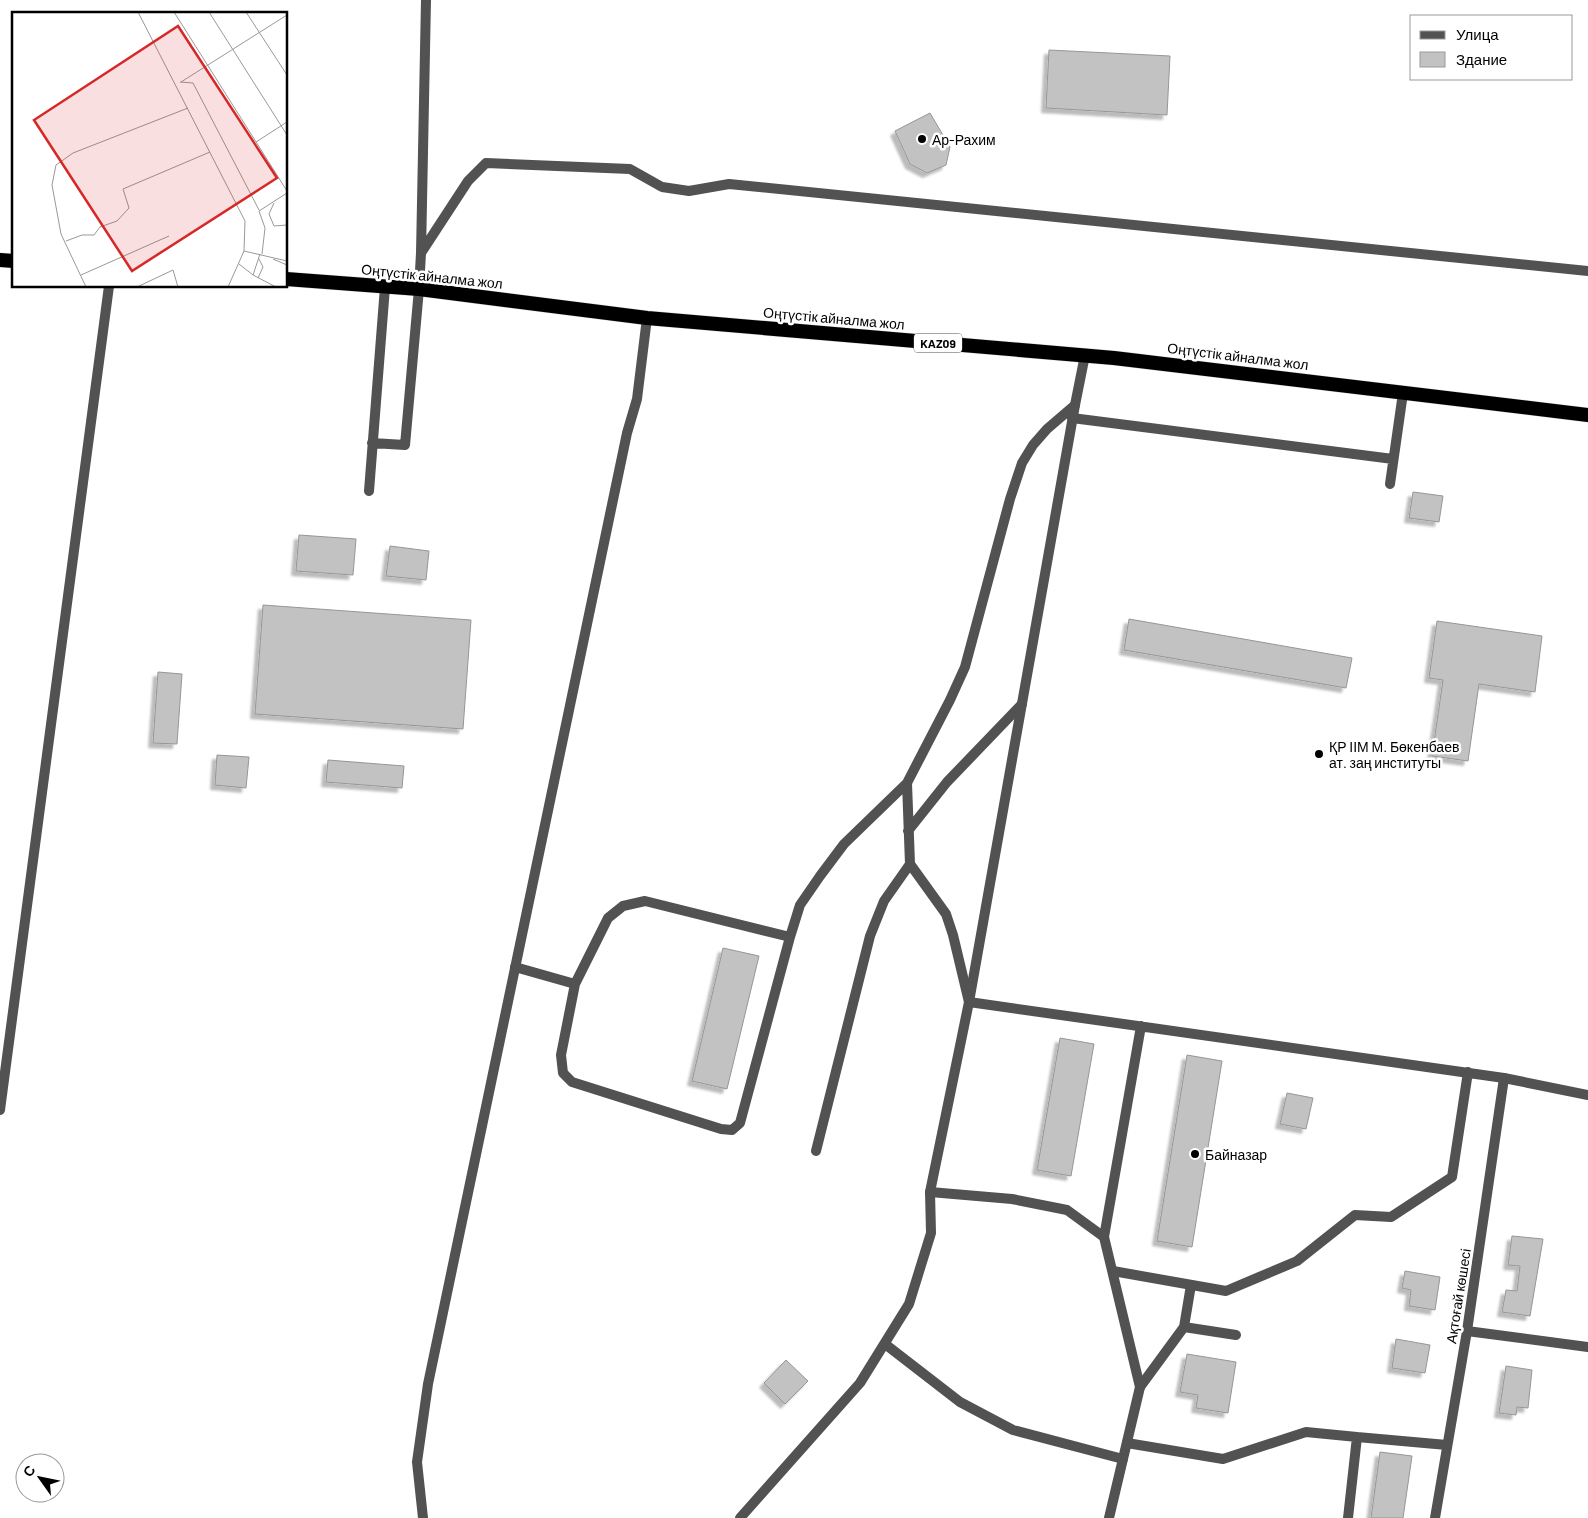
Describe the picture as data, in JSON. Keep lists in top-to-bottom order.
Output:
{
  "streets": {
    "highway": ["Оңтүстік айналма жол", "KAZ09"],
    "street": ["Ақтоғай көшесі"]
  },
  "places": ["Ар-Рахим", "ҚР ІІМ М. Бөкенбаев ат. заң институты", "Байназар"],
  "legend": ["Улица", "Здание"],
  "north": "top left"
}
